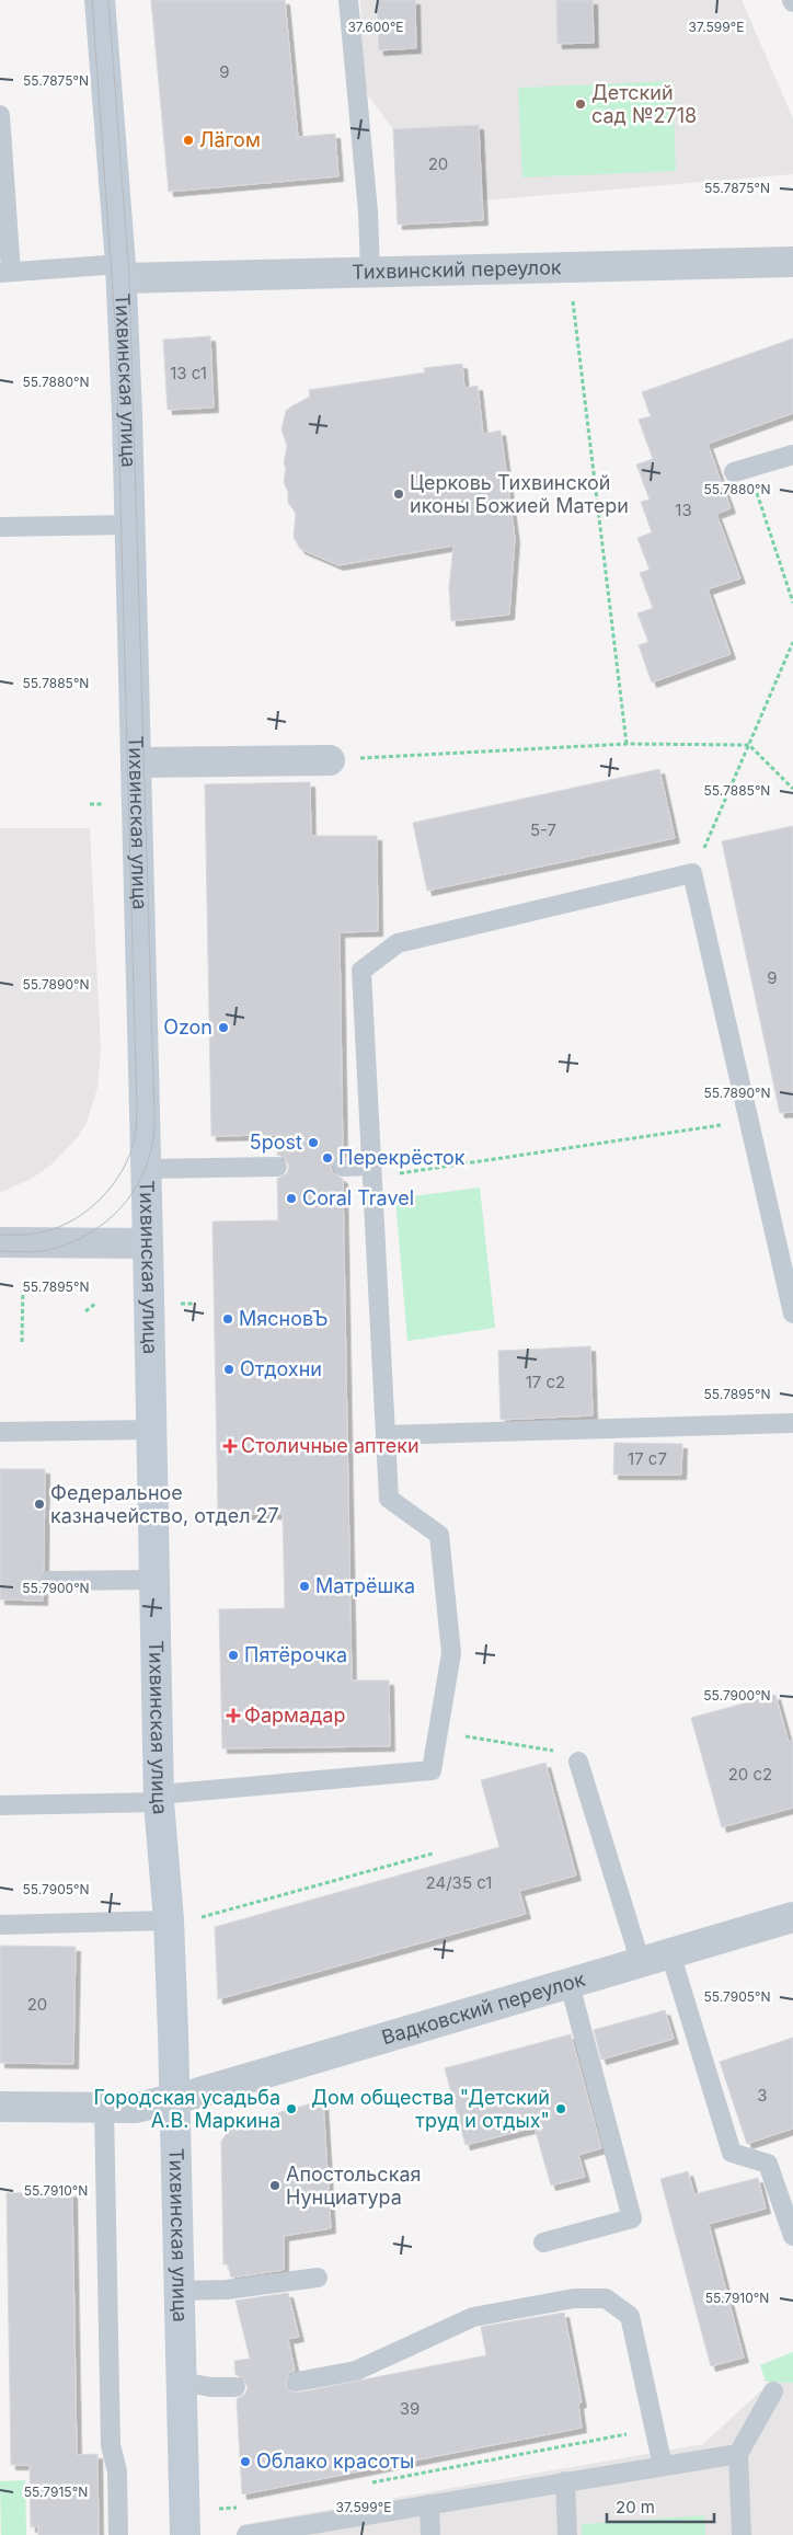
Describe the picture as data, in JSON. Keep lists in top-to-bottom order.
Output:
{
  "streets": {
    "street": ["Тихвинский переулок", "Тихвинская улица", "Вадковский переулок"]
  },
  "crossings": [
    ["Тихвинский переулок", "Тихвинская улица"],
    ["Тихвинская улица", "Вадковский переулок"]
  ],
  "places": {
    "other": [
      "Детский сад №2718",
      "Лäгом",
      "Церковь Тихвинской иконы Божией Матери",
      "Ozon",
      "5post",
      "Перекрёсток",
      "Coral Travel",
      "МясновЪ",
      "Отдохни",
      "Федеральное казначейство, отдел 27",
      "Матрёшка",
      "Пятёрочка",
      "Городская усадьба А.В. Маркина",
      "Дом общества \"Детский труд и отдых\"",
      "Апостольская Нунциатура",
      "Облако красоты"
    ],
    "health": ["Столичные аптеки", "Фармадар"]
  },
  "house_numbers": [
    "9",
    "20",
    "13 с1",
    "13",
    "5-7",
    "9",
    "17 с2",
    "17 с7",
    "20 с2",
    "24/35 с1",
    "20",
    "3",
    "39"
  ],
  "scale_bar": "20 m",
  "coordinates": [
    "37.600°E",
    "37.599°E",
    "55.7875°N",
    "55.7880°N",
    "55.7885°N",
    "55.7890°N",
    "55.7895°N",
    "55.7900°N",
    "55.7905°N",
    "55.7910°N",
    "55.7915°N"
  ]
}
